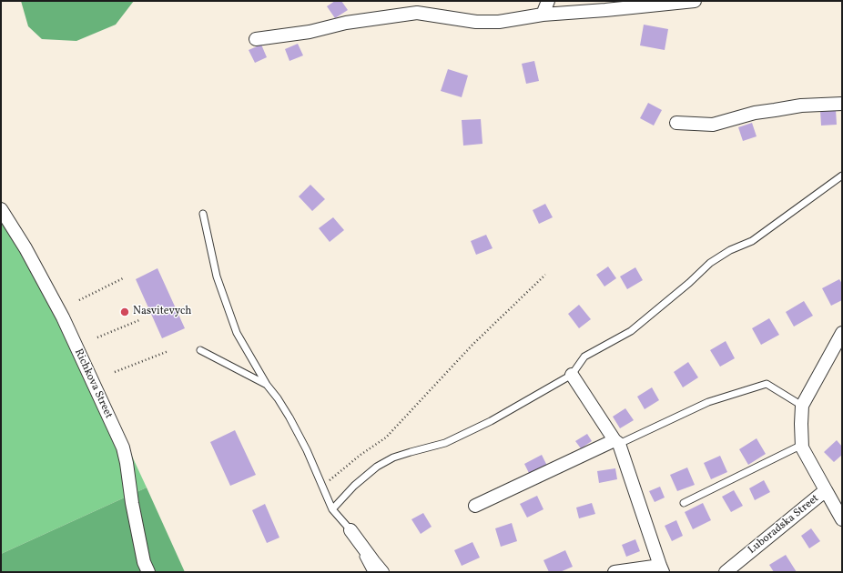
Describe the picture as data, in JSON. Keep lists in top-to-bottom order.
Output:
{
  "streets": {
    "street": ["Richkova Street", "Luboradska Street"]
  },
  "places": ["Nasvitevych"]
}
